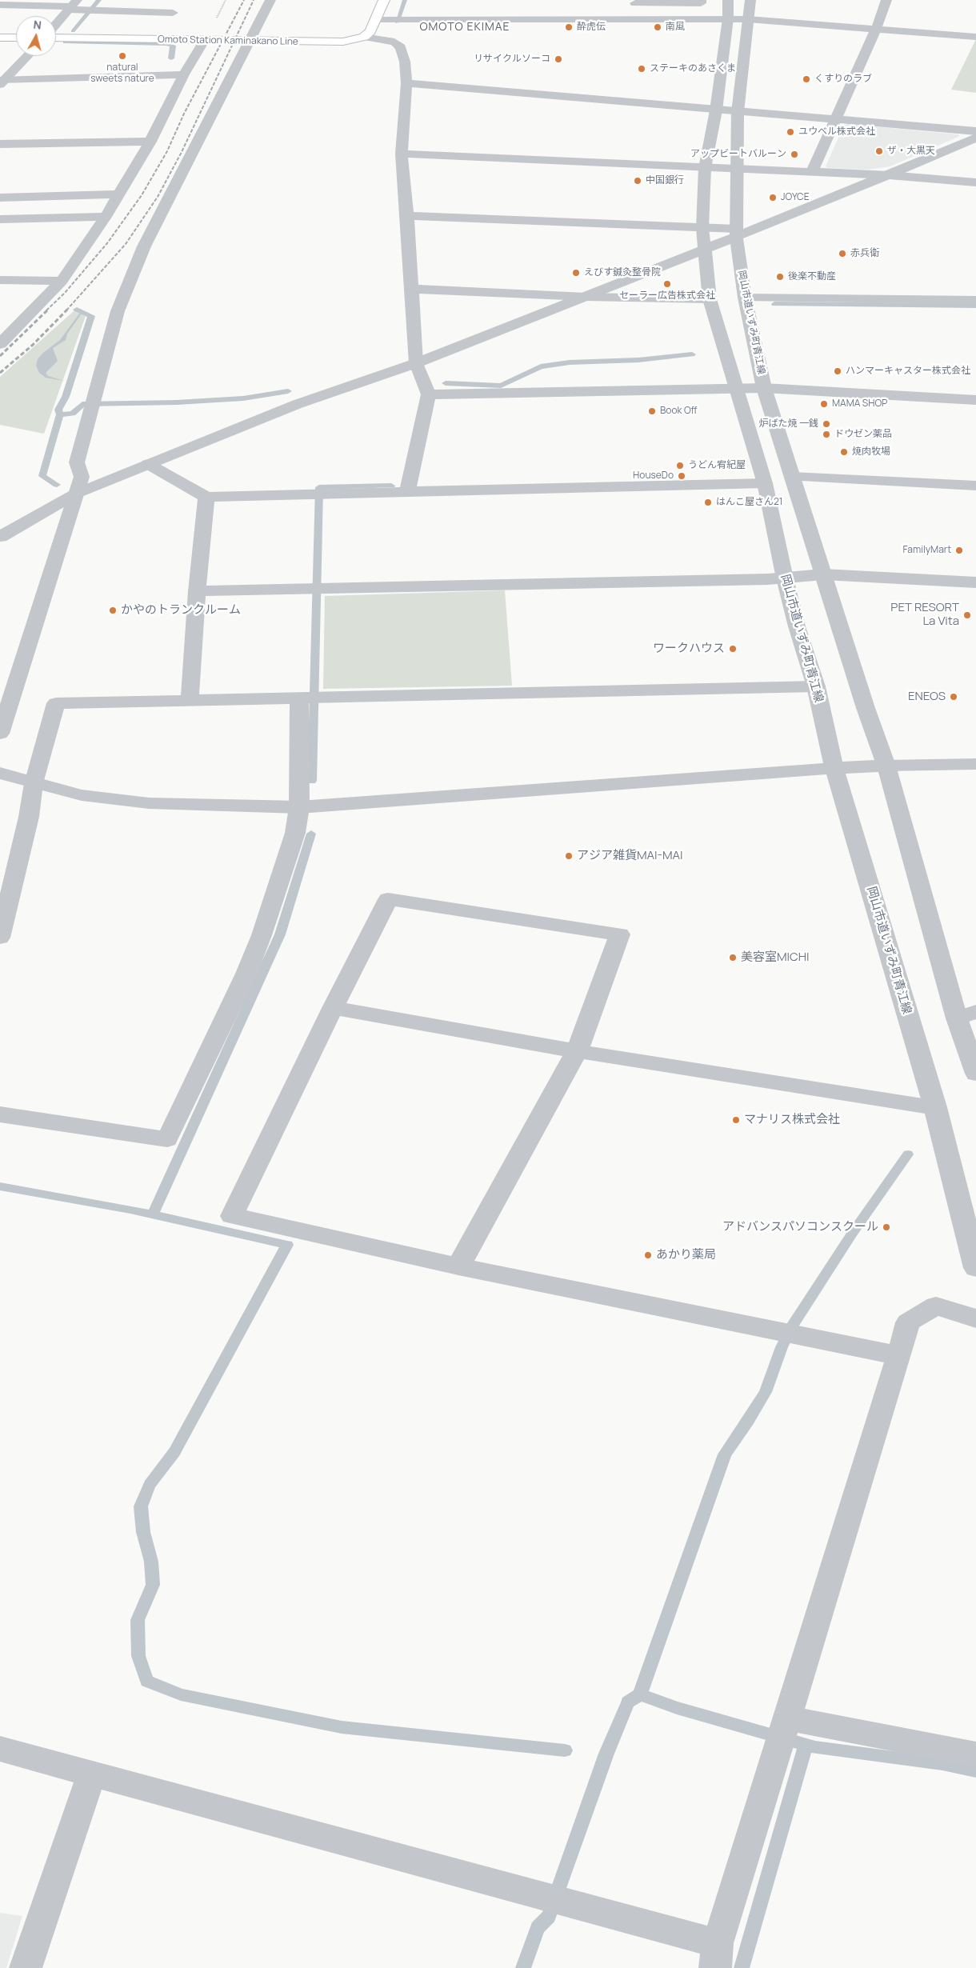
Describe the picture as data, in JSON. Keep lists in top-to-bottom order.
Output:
{
  "streets": {
    "main road": ["Omoto Station Kaminakano Line"],
    "street": ["岡山市道いずみ町青江線"]
  },
  "districts": ["OMOTO EKIMAE"],
  "places": [
    "酔虎伝",
    "南風",
    "natural sweets nature",
    "リサイクルソーコ",
    "ステーキのあさくま",
    "くすりのラブ",
    "ユウベル株式会社",
    "ザ・大黒天",
    "アップビートバルーン",
    "中国銀行",
    "JOYCE",
    "赤兵衛",
    "えびす鍼灸整骨院",
    "後楽不動産",
    "セーラー広告株式会社",
    "ハンマーキャスター株式会社",
    "MAMA SHOP",
    "Book Off",
    "炉ばた焼 一銭",
    "ドウゼン薬品",
    "焼肉牧場",
    "うどん宥紀屋",
    "HouseDo",
    "はんこ屋さん21",
    "FamilyMart",
    "かやのトランクルーム",
    "PET RESORT La Vita",
    "ワークハウス",
    "ENEOS",
    "アジア雑貨MAI-MAI",
    "美容室MICHI",
    "マナリス株式会社",
    "アドバンスパソコンスクール",
    "あかり薬局"
  ],
  "north": "top"
}
